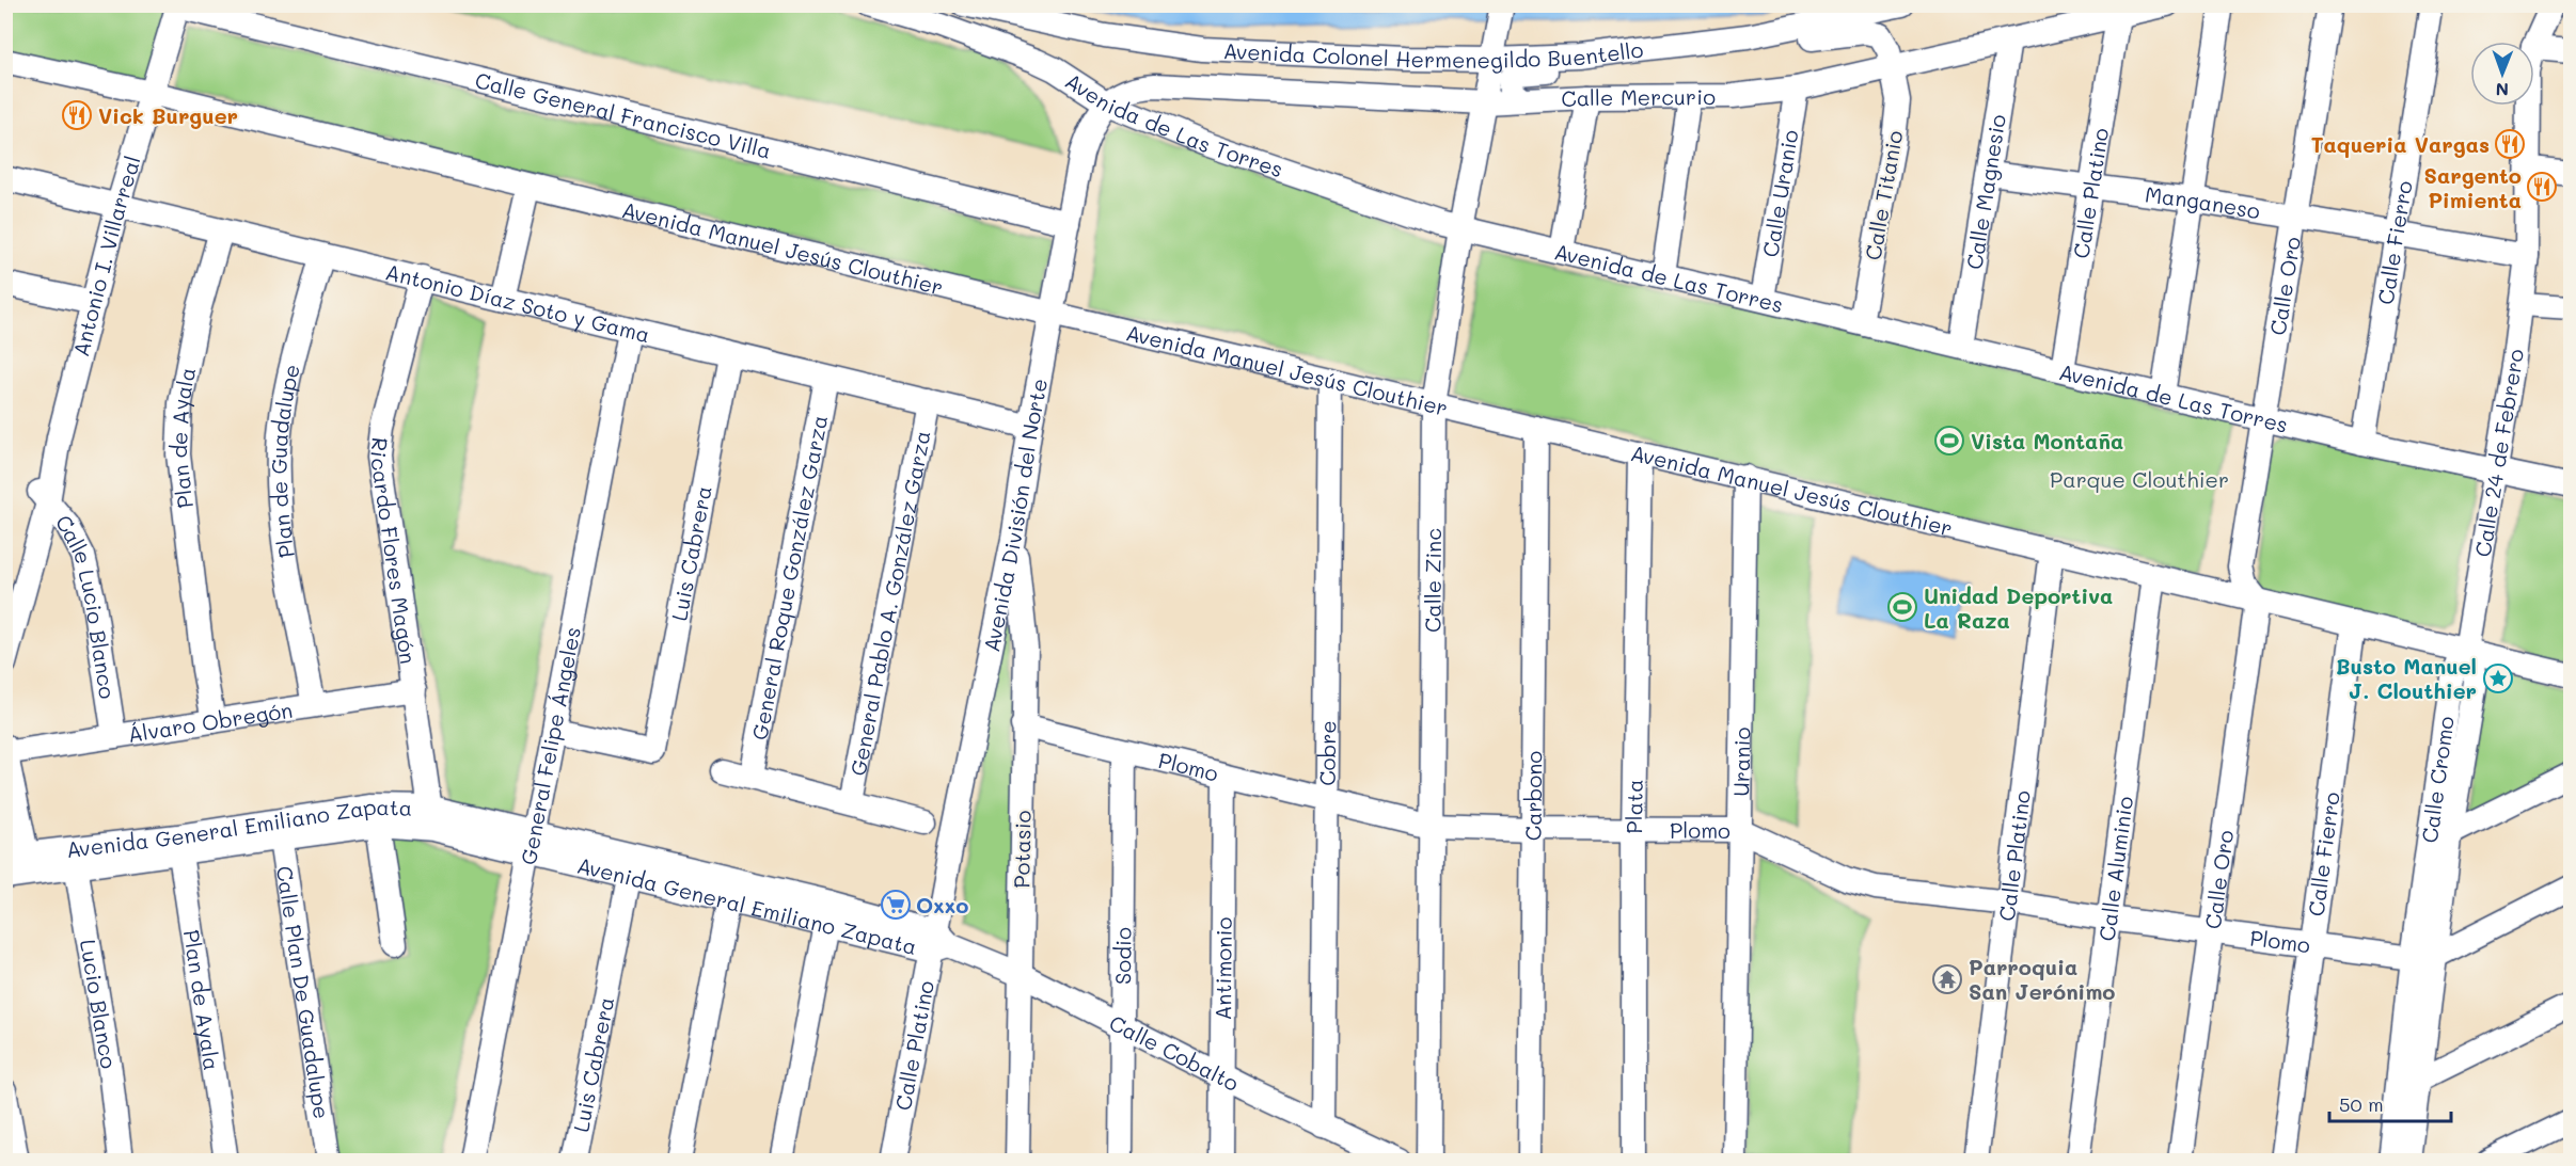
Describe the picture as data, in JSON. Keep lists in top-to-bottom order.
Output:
{
  "streets": {
    "street": [
      "Avenida Colonel Hermenegildo Buentello",
      "Calle Mercurio",
      "Calle General Francisco Villa",
      "Avenida de Las Torres",
      "Calle Magnesio",
      "Calle Platino",
      "Calle Uranio",
      "Calle Titanio",
      "Manganeso",
      "Calle Fierro",
      "Avenida Manuel Jesús Clouthier",
      "Antonio I. Villarreal",
      "Calle Oro",
      "Antonio Díaz Soto y Gama",
      "Plan de Ayala",
      "Calle 24 de Febrero",
      "Plan de Guadalupe",
      "Avenida División del Norte",
      "Ricardo Flores Magón",
      "Luis Cabrera",
      "General Roque González Garza",
      "Calle Zinc",
      "General Pablo A. González Garza",
      "Calle Lucio Blanco",
      "Álvaro Obregón",
      "General Felipe Ángeles",
      "Cobre",
      "Uranio",
      "Plomo",
      "Calle Cromo",
      "Carbono",
      "Plata",
      "Avenida General Emiliano Zapata",
      "Potasio",
      "Calle Aluminio",
      "Sodio",
      "Antimonio",
      "Calle Plan De Guadalupe",
      "Lucio Blanco",
      "Calle Cobalto"
    ]
  },
  "crossings": [
    ["Avenida Colonel Hermenegildo Buentello", "Calle Titanio"],
    ["Avenida Colonel Hermenegildo Buentello", "Calle Zinc"],
    ["Calle Mercurio", "Avenida de Las Torres"],
    ["Calle Mercurio", "Calle Magnesio"],
    ["Calle Mercurio", "Calle Platino"],
    ["Calle Mercurio", "Calle Uranio"],
    ["Calle Mercurio", "Calle Titanio"],
    ["Calle Mercurio", "Avenida División del Norte"],
    ["Calle Mercurio", "Calle Zinc"],
    ["Calle General Francisco Villa", "Antonio I. Villarreal"],
    ["Calle General Francisco Villa", "Avenida División del Norte"],
    ["Avenida de Las Torres", "Calle Magnesio"],
    ["Avenida de Las Torres", "Calle Platino"],
    ["Avenida de Las Torres", "Calle Uranio"],
    ["Avenida de Las Torres", "Calle Titanio"],
    ["Avenida de Las Torres", "Calle Fierro"],
    ["Avenida de Las Torres", "Calle Oro"],
    ["Avenida de Las Torres", "Calle 24 de Febrero"],
    ["Avenida de Las Torres", "Avenida División del Norte"],
    ["Avenida de Las Torres", "Calle Zinc"],
    ["Calle Magnesio", "Manganeso"],
    ["Calle Platino", "Manganeso"],
    ["Calle Platino", "Avenida Manuel Jesús Clouthier"],
    ["Calle Platino", "Avenida División del Norte"],
    ["Calle Platino", "Plomo"],
    ["Calle Platino", "Avenida General Emiliano Zapata"],
    ["Calle Platino", "Calle Cobalto"],
    ["Manganeso", "Calle Fierro"],
    ["Manganeso", "Calle Oro"],
    ["Manganeso", "Calle 24 de Febrero"],
    ["Calle Fierro", "Avenida Manuel Jesús Clouthier"],
    ["Calle Fierro", "Plomo"],
    ["Avenida Manuel Jesús Clouthier", "Antonio I. Villarreal"],
    ["Avenida Manuel Jesús Clouthier", "Calle Oro"],
    ["Avenida Manuel Jesús Clouthier", "Calle 24 de Febrero"],
    ["Avenida Manuel Jesús Clouthier", "Avenida División del Norte"],
    ["Avenida Manuel Jesús Clouthier", "Calle Zinc"],
    ["Avenida Manuel Jesús Clouthier", "Cobre"],
    ["Avenida Manuel Jesús Clouthier", "Uranio"],
    ["Avenida Manuel Jesús Clouthier", "Calle Cromo"],
    ["Avenida Manuel Jesús Clouthier", "Carbono"],
    ["Avenida Manuel Jesús Clouthier", "Plata"],
    ["Avenida Manuel Jesús Clouthier", "Calle Aluminio"],
    ["Antonio I. Villarreal", "Antonio Díaz Soto y Gama"],
    ["Antonio I. Villarreal", "Calle Lucio Blanco"],
    ["Calle Oro", "Plomo"],
    ["Antonio Díaz Soto y Gama", "Plan de Ayala"],
    ["Antonio Díaz Soto y Gama", "Plan de Guadalupe"],
    ["Antonio Díaz Soto y Gama", "Avenida División del Norte"],
    ["Antonio Díaz Soto y Gama", "Ricardo Flores Magón"],
    ["Antonio Díaz Soto y Gama", "Luis Cabrera"],
    ["Antonio Díaz Soto y Gama", "General Roque González Garza"],
    ["Antonio Díaz Soto y Gama", "General Pablo A. González Garza"],
    ["Antonio Díaz Soto y Gama", "General Felipe Ángeles"],
    ["Plan de Ayala", "Álvaro Obregón"],
    ["Plan de Ayala", "Avenida General Emiliano Zapata"],
    ["Calle 24 de Febrero", "Calle Cromo"],
    ["Plan de Guadalupe", "Álvaro Obregón"],
    ["Avenida División del Norte", "Avenida General Emiliano Zapata"],
    ["Avenida División del Norte", "Potasio"],
    ["Avenida División del Norte", "Calle Cobalto"],
    ["Ricardo Flores Magón", "Álvaro Obregón"],
    ["Ricardo Flores Magón", "Avenida General Emiliano Zapata"],
    ["Luis Cabrera", "General Felipe Ángeles"],
    ["Luis Cabrera", "Avenida General Emiliano Zapata"],
    ["Calle Zinc", "Plomo"],
    ["Calle Lucio Blanco", "Álvaro Obregón"],
    ["General Felipe Ángeles", "Avenida General Emiliano Zapata"],
    ["Cobre", "Plomo"],
    ["Cobre", "Calle Cobalto"],
    ["Uranio", "Plomo"],
    ["Plomo", "Calle Cromo"],
    ["Plomo", "Carbono"],
    ["Plomo", "Plata"],
    ["Plomo", "Potasio"],
    ["Plomo", "Calle Aluminio"],
    ["Plomo", "Sodio"],
    ["Plomo", "Antimonio"],
    ["Avenida General Emiliano Zapata", "Calle Plan De Guadalupe"],
    ["Avenida General Emiliano Zapata", "Lucio Blanco"],
    ["Avenida General Emiliano Zapata", "Calle Cobalto"],
    ["Potasio", "Calle Cobalto"],
    ["Sodio", "Calle Cobalto"],
    ["Antimonio", "Calle Cobalto"]
  ],
  "parks": ["Parque Clouthier"],
  "places": {
    "restaurant": ["Vick Burguer", "Taqueria Vargas", "Sargento Pimienta"],
    "sports": ["Vista Montaña", "Unidad Deportiva La Raza"],
    "place": ["Busto Manuel J. Clouthier"],
    "supermarket": ["Oxxo"],
    "temple": ["Parroquia San Jerónimo"]
  },
  "scale_bar": "50 m",
  "north": "bottom"
}
